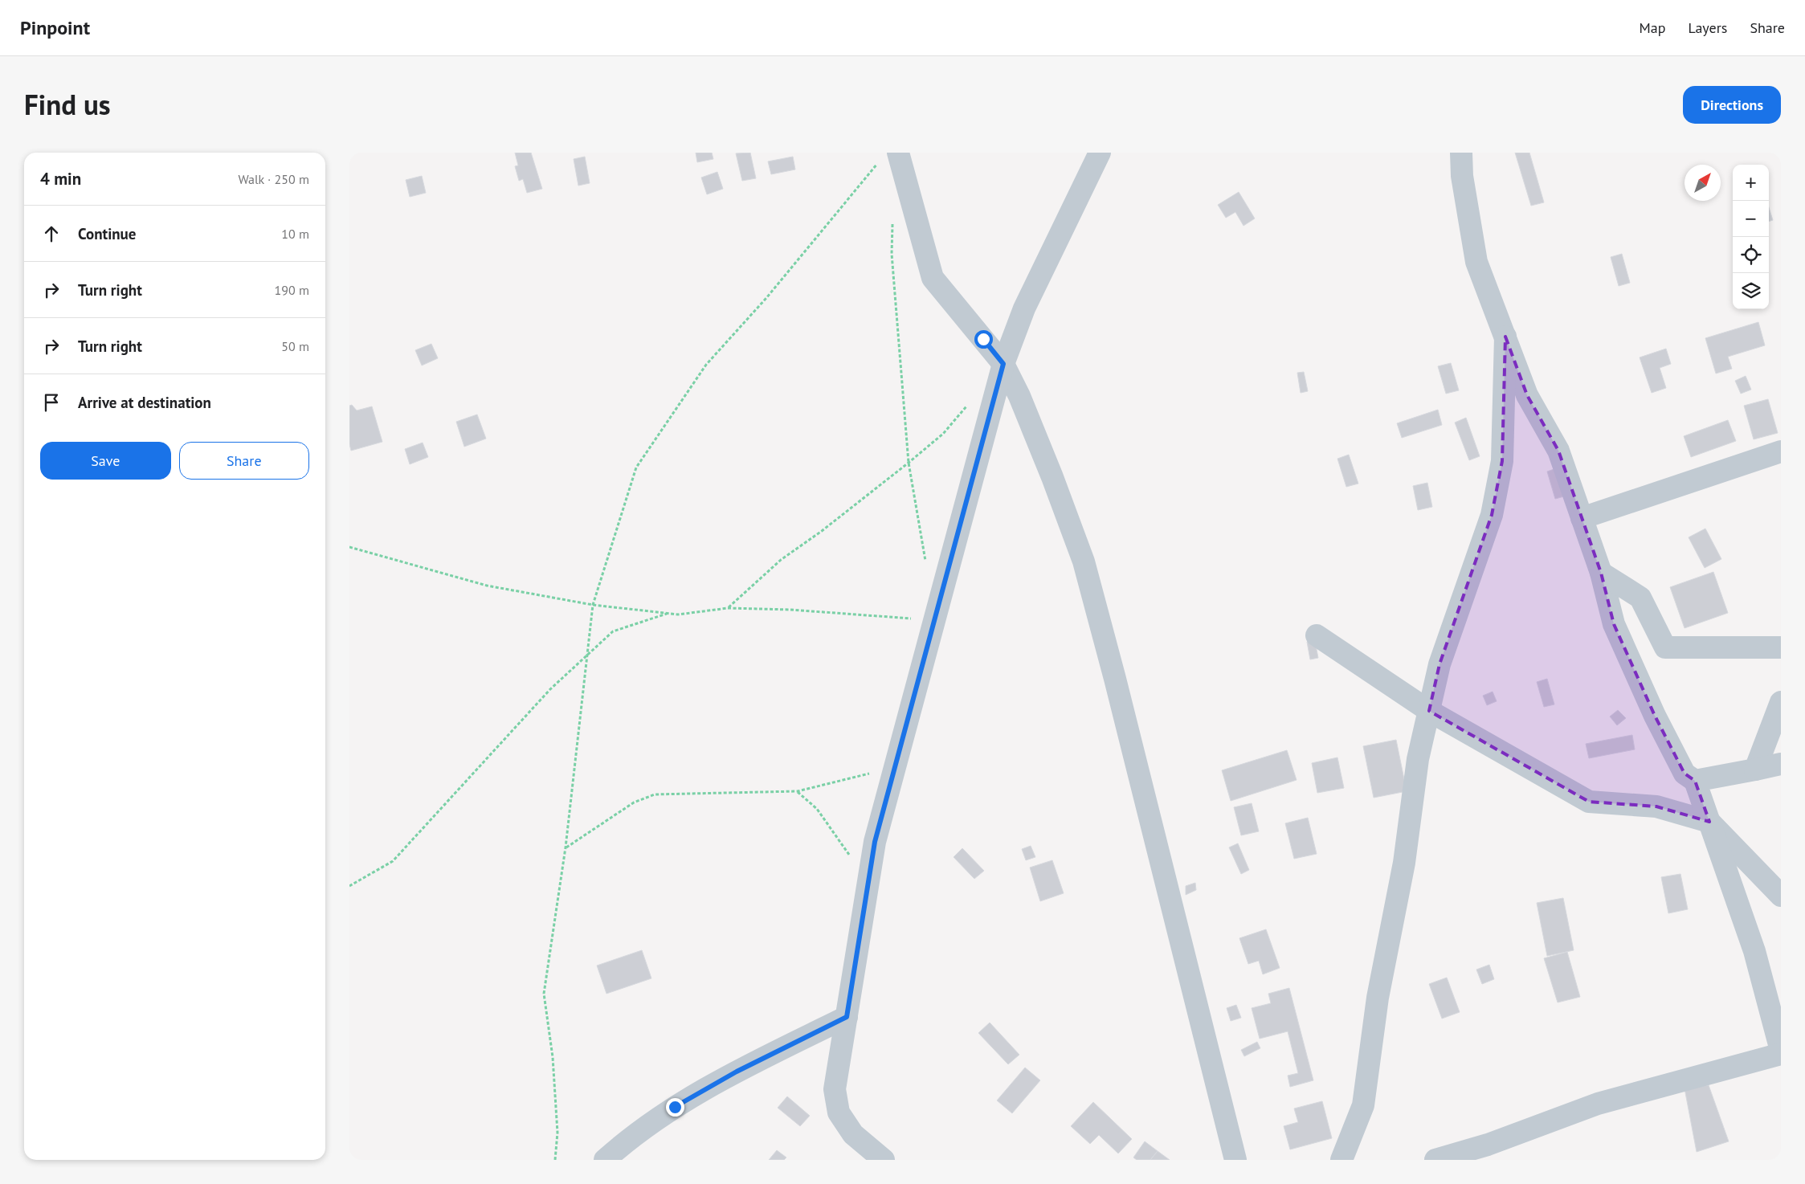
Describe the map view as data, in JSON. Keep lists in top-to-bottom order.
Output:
{
  "north": "top right",
  "page": {
    "header": "Pinpoint",
    "nav": ["Map", "Layers", "Share"],
    "title": "Find us",
    "buttons": [
      "Directions",
      ["Save", "Share"]
    ],
    "heading": ["4 min", "Walk · 250 m"],
    "map_buttons": ["+", "−"],
    "list": [
      ["Continue", "10 m"],
      ["Turn right", "190 m"],
      ["Turn right", "50 m"],
      "Arrive at destination"
    ]
  }
}
